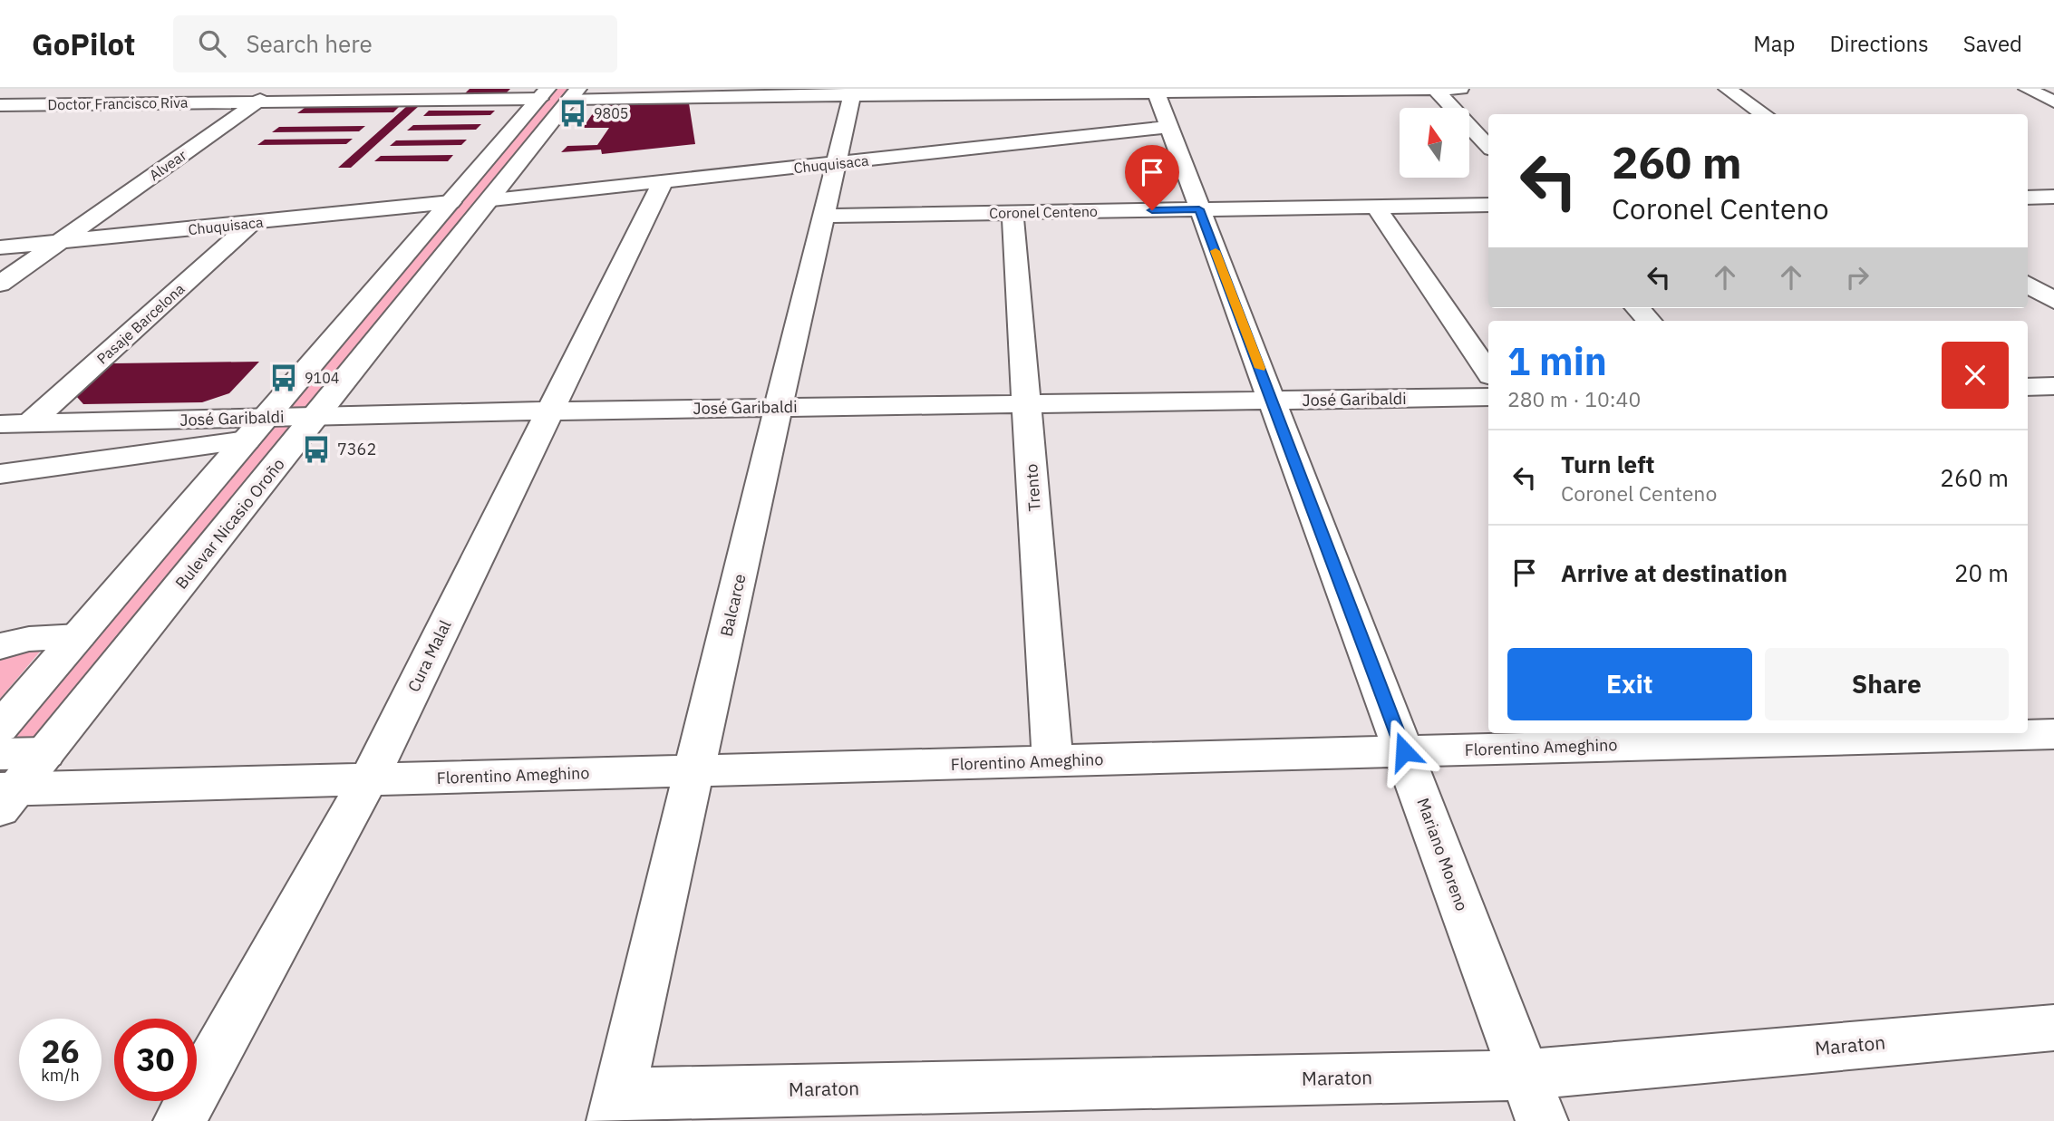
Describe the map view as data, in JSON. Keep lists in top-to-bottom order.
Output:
{
  "streets": {
    "street": [
      "Doctor Francisco Riva",
      "Chuquisaca",
      "Alvear",
      "Coronel Centeno",
      "Pasaje Barcelona",
      "José Garibaldi",
      "Trento",
      "Bulevar Nicasio Oroño",
      "Balcarce",
      "Cura Malal",
      "Florentino Ameghino",
      "Mariano Moreno",
      "Maraton"
    ]
  },
  "crossings": [
    ["Doctor Francisco Riva", "Alvear"],
    ["Chuquisaca", "Alvear"],
    ["Chuquisaca", "Pasaje Barcelona"],
    ["Chuquisaca", "Bulevar Nicasio Oroño"],
    ["Chuquisaca", "Balcarce"],
    ["Chuquisaca", "Cura Malal"],
    ["Chuquisaca", "Mariano Moreno"],
    ["Coronel Centeno", "Trento"],
    ["Coronel Centeno", "Balcarce"],
    ["Coronel Centeno", "Mariano Moreno"],
    ["Pasaje Barcelona", "José Garibaldi"],
    ["José Garibaldi", "Trento"],
    ["José Garibaldi", "Bulevar Nicasio Oroño"],
    ["José Garibaldi", "Balcarce"],
    ["José Garibaldi", "Cura Malal"],
    ["José Garibaldi", "Mariano Moreno"],
    ["Trento", "Florentino Ameghino"],
    ["Bulevar Nicasio Oroño", "Florentino Ameghino"],
    ["Balcarce", "Florentino Ameghino"],
    ["Balcarce", "Maraton"],
    ["Cura Malal", "Florentino Ameghino"],
    ["Florentino Ameghino", "Mariano Moreno"],
    ["Mariano Moreno", "Maraton"]
  ],
  "places": {
    "bus stop": ["9805", "9104", "7362"]
  },
  "north": "top",
  "page": {
    "header": "GoPilot",
    "search": "Search here",
    "nav": ["Map", "Directions", "Saved"],
    "turn": ["260 m", "Coronel Centeno"],
    "heading": ["1 min", "280 m · 10:40"],
    "list": [
      {
        "name": "Turn left",
        "note": "Coronel Centeno",
        "value": "260 m"
      },
      {
        "name": "Arrive at destination",
        "value": "20 m"
      }
    ],
    "buttons": ["Exit", "Share"],
    "speed": "26 km/h",
    "limit": "30"
  }
}
